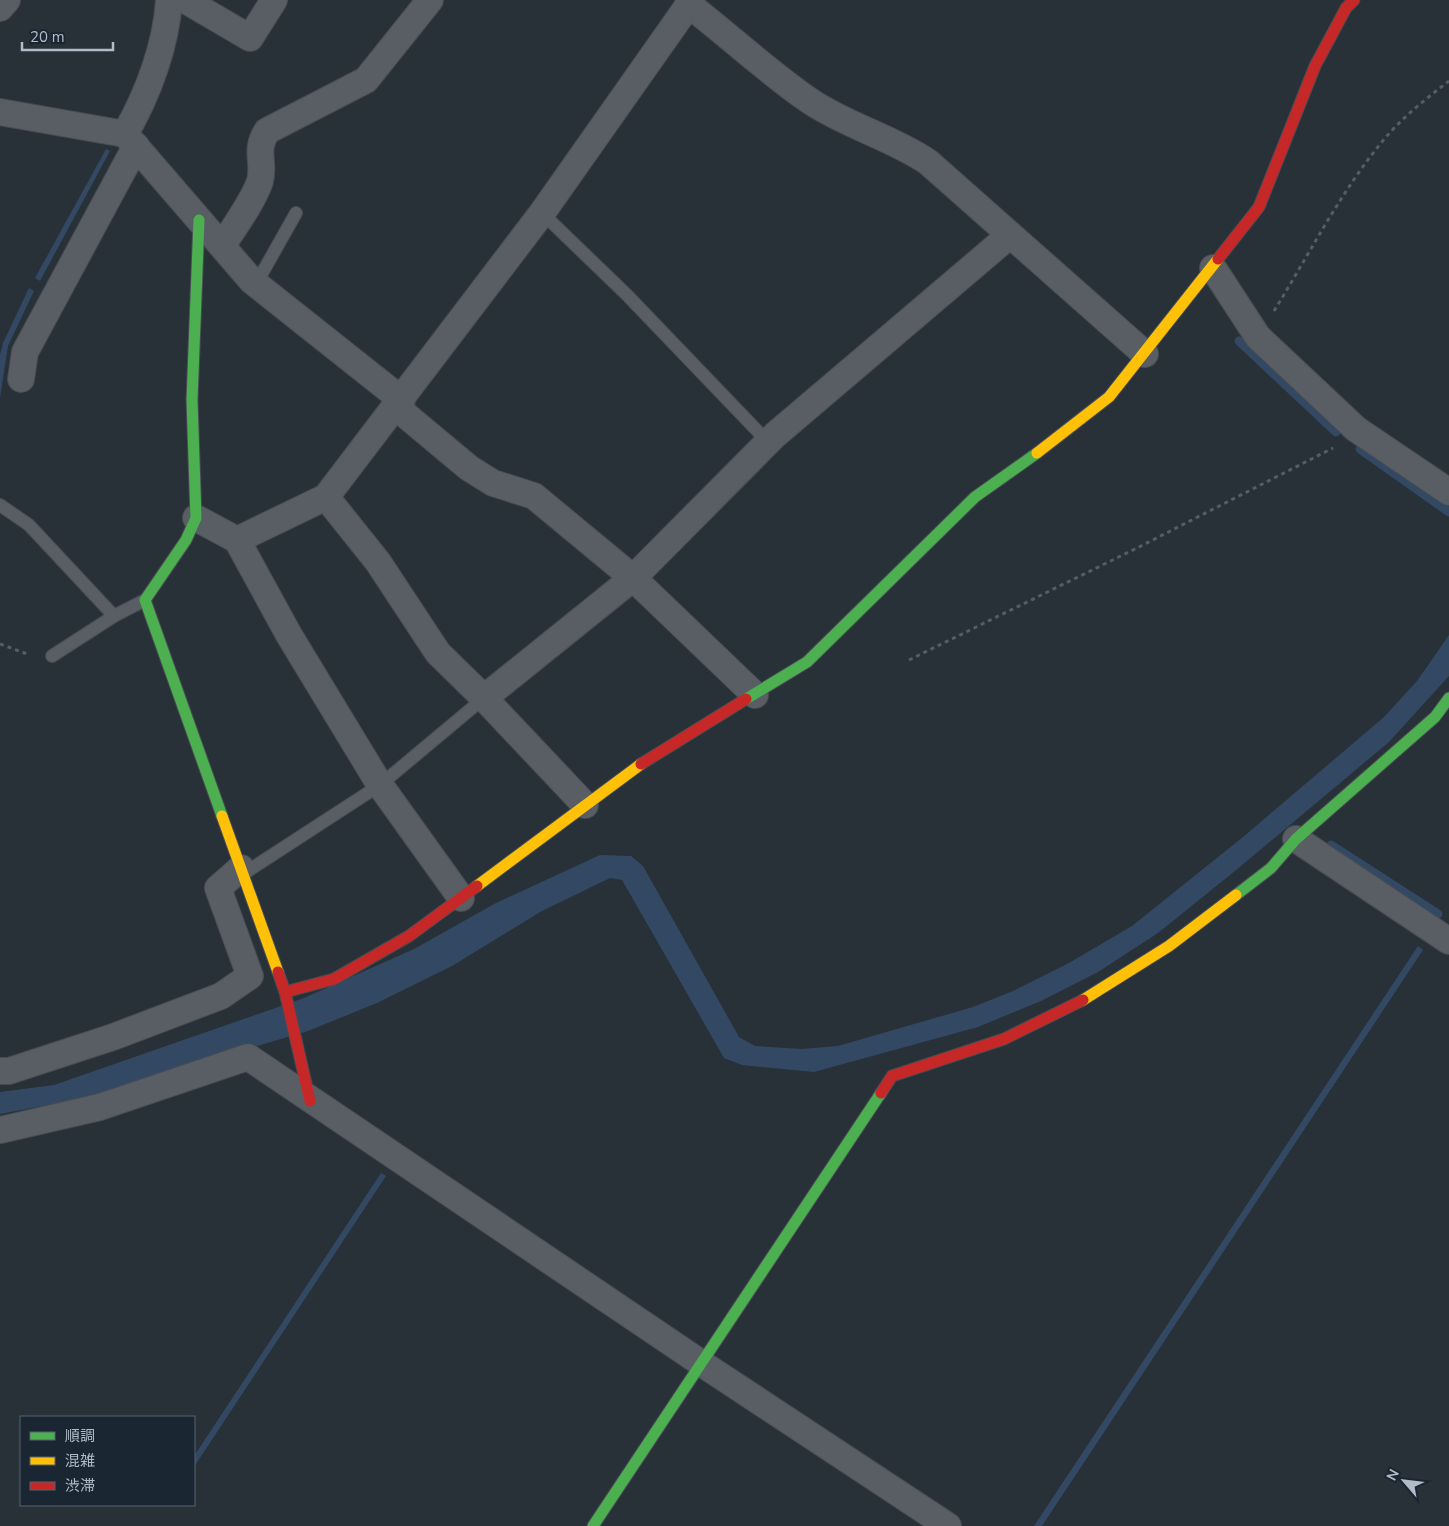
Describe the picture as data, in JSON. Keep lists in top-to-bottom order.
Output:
{
  "legend": ["順調", "混雑", "渋滞"],
  "scale_bar": "20 m",
  "north": "top left"
}
